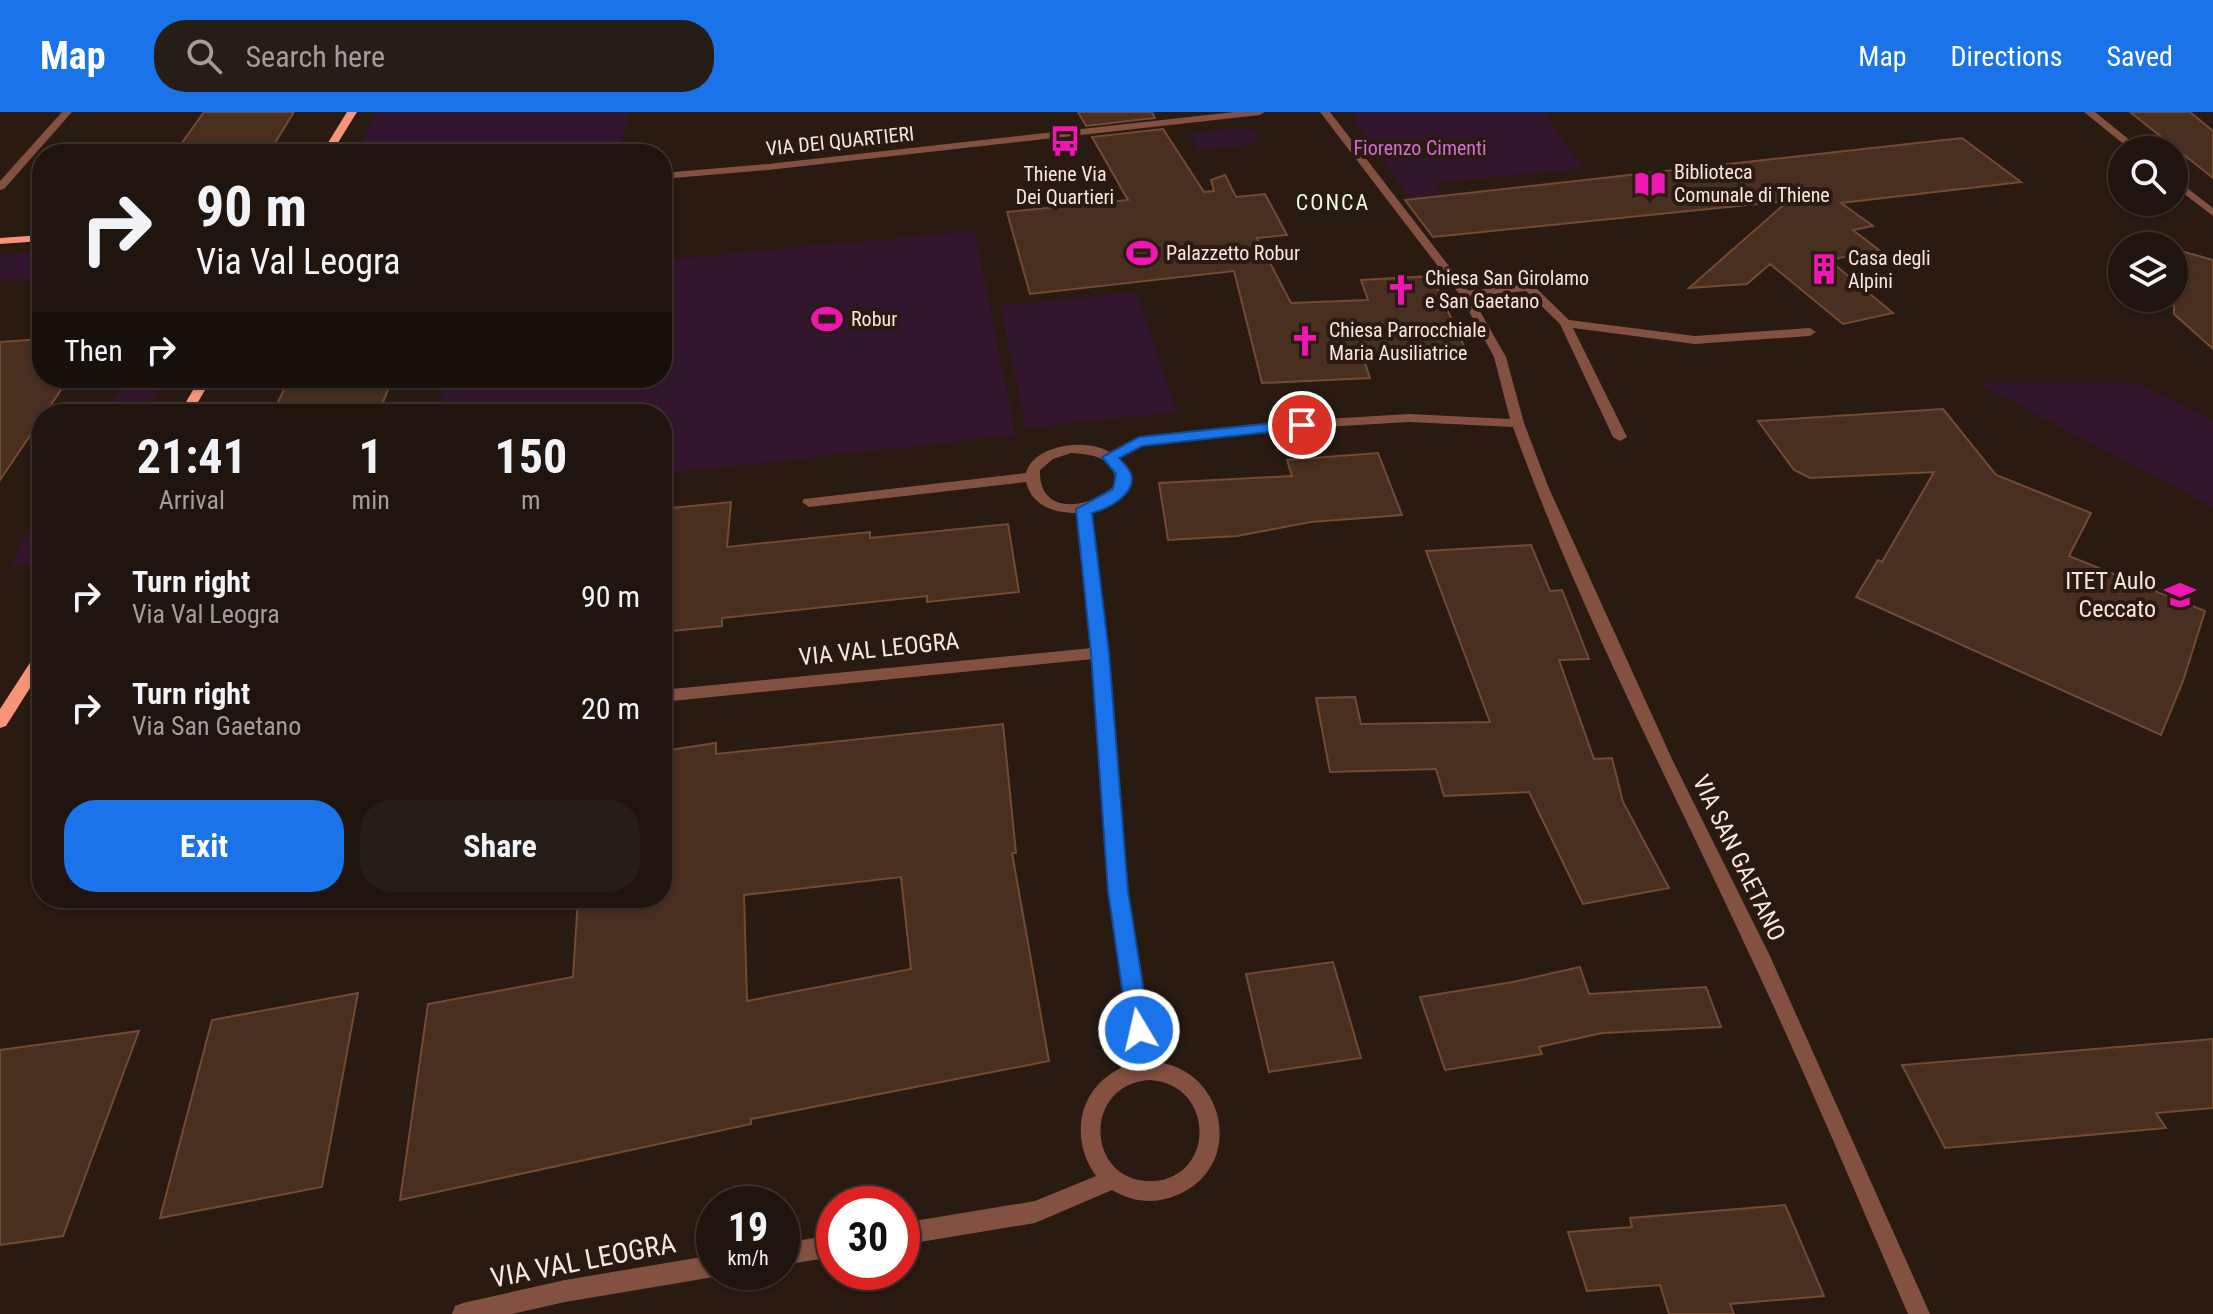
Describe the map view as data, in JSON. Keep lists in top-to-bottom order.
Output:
{
  "streets": {
    "street": ["VIA DEI QUARTIERI", "VIA VAL LEOGRA", "VIA SAN GAETANO"]
  },
  "districts": ["CONCA"],
  "parks": ["Fiorenzo Cimenti"],
  "places": {
    "bus stop": ["Thiene Via Dei Quartieri"],
    "library": ["Biblioteca Comunale di Thiene"],
    "sports": ["Palazzetto Robur", "Robur"],
    "building": ["Casa degli Alpini"],
    "church": ["Chiesa San Girolamo e San Gaetano", "Chiesa Parrocchiale Maria Ausiliatrice"],
    "school or university": ["ITET Aulo Ceccato"]
  },
  "page": {
    "header": "Map",
    "search": "Search here",
    "nav": ["Map", "Directions", "Saved"],
    "turn": ["90 m", "Via Val Leogra"],
    "then": "Then",
    "eta": [
      "21:41",
      "Arrival",
      "1",
      "min",
      "150",
      "m"
    ],
    "list": [
      {
        "name": "Turn right",
        "note": "Via Val Leogra",
        "value": "90 m"
      },
      {
        "name": "Turn right",
        "note": "Via San Gaetano",
        "value": "20 m"
      }
    ],
    "buttons": ["Exit", "Share"],
    "speed": "19 km/h",
    "limit": "30"
  }
}
